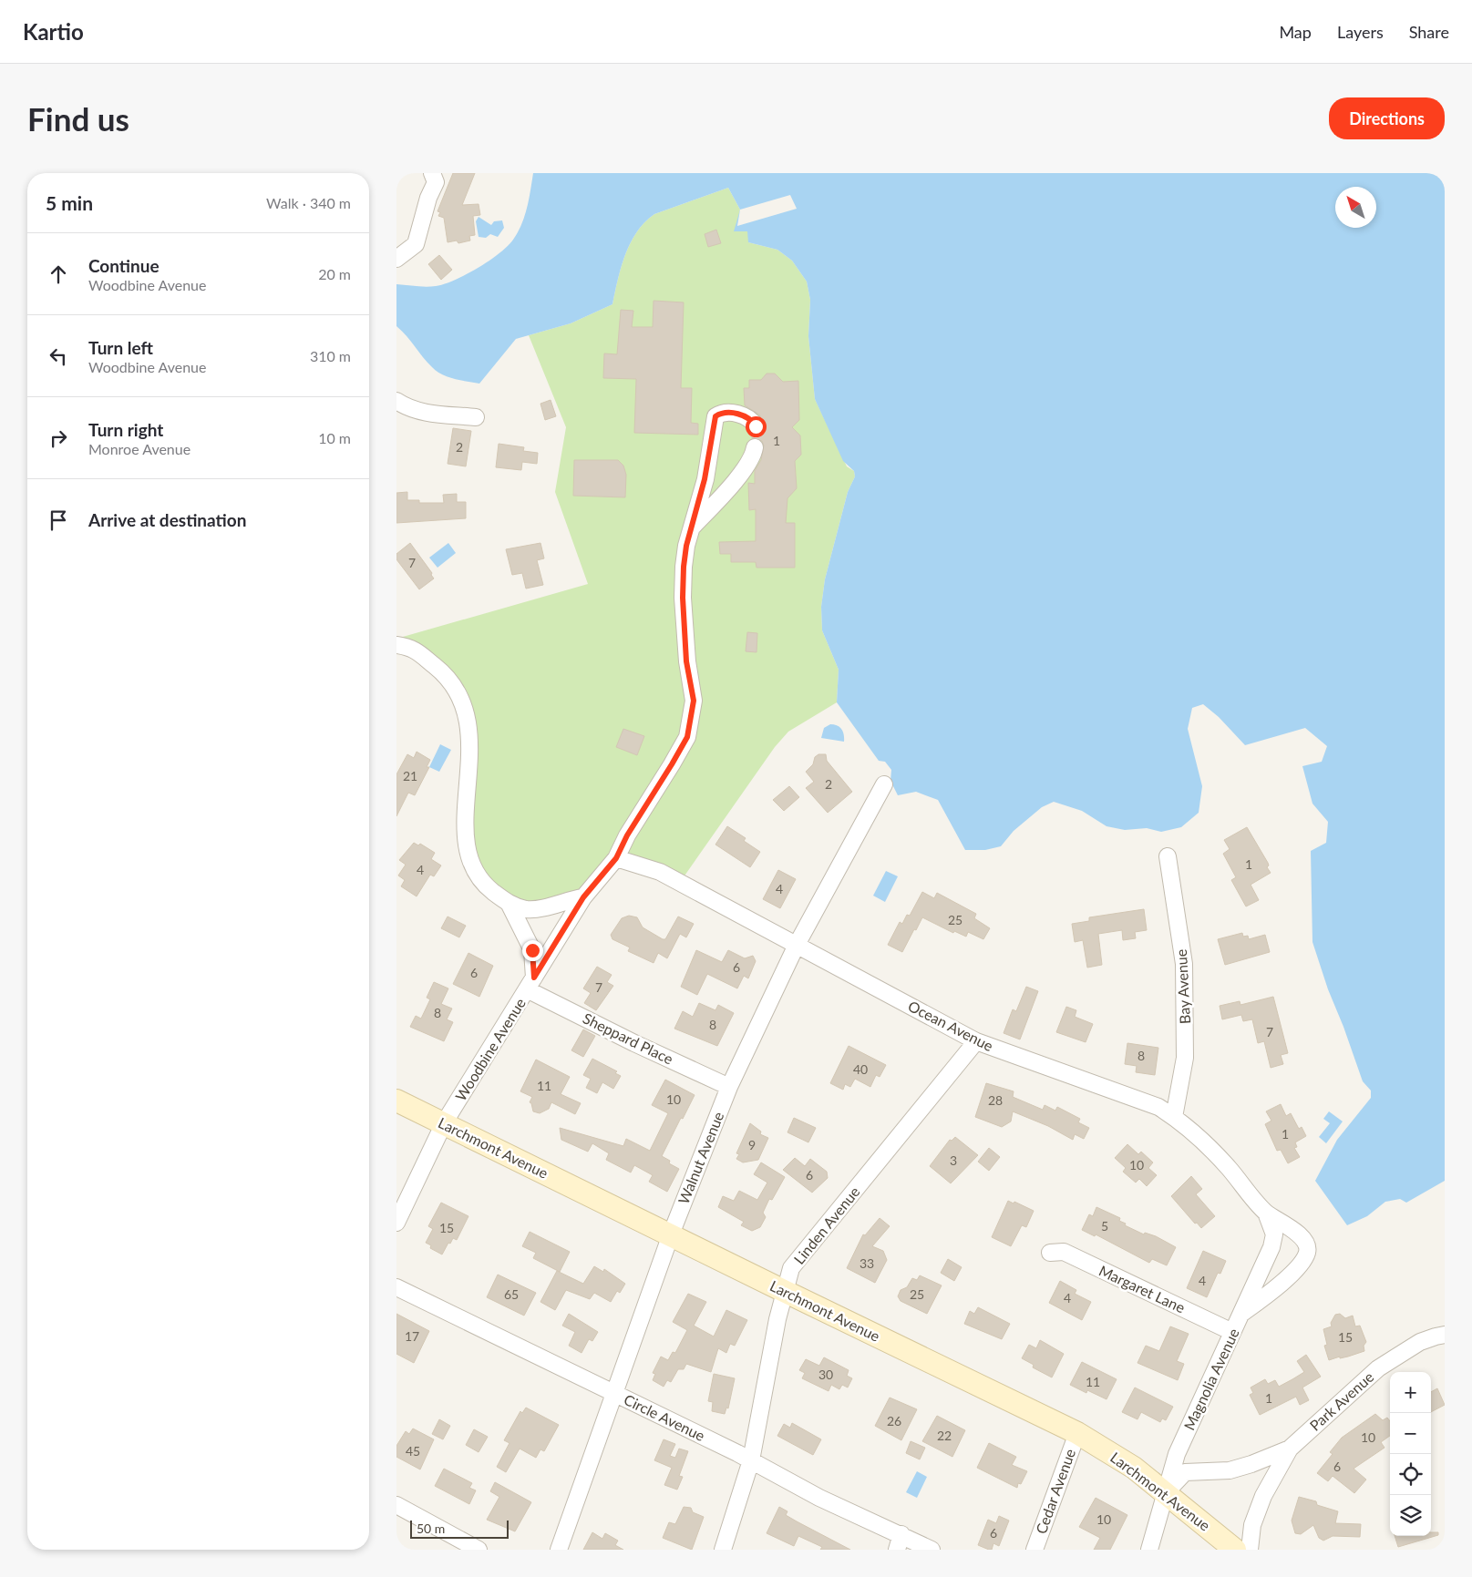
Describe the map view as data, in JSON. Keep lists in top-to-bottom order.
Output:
{
  "streets": {
    "street": [
      "Bay Avenue",
      "Ocean Avenue",
      "Sheppard Place",
      "Woodbine Avenue",
      "Larchmont Avenue",
      "Walnut Avenue",
      "Linden Avenue",
      "Margaret Lane",
      "Magnolia Avenue",
      "Park Avenue",
      "Circle Avenue",
      "Cedar Avenue"
    ]
  },
  "crossings": [
    ["Bay Avenue", "Ocean Avenue"],
    ["Ocean Avenue", "Woodbine Avenue"],
    ["Ocean Avenue", "Walnut Avenue"],
    ["Ocean Avenue", "Linden Avenue"],
    ["Ocean Avenue", "Magnolia Avenue"],
    ["Sheppard Place", "Woodbine Avenue"],
    ["Sheppard Place", "Walnut Avenue"],
    ["Woodbine Avenue", "Larchmont Avenue"],
    ["Larchmont Avenue", "Walnut Avenue"],
    ["Larchmont Avenue", "Linden Avenue"],
    ["Larchmont Avenue", "Magnolia Avenue"],
    ["Larchmont Avenue", "Park Avenue"],
    ["Larchmont Avenue", "Cedar Avenue"],
    ["Walnut Avenue", "Circle Avenue"],
    ["Linden Avenue", "Circle Avenue"],
    ["Margaret Lane", "Magnolia Avenue"],
    ["Magnolia Avenue", "Park Avenue"]
  ],
  "house_numbers": [
    "1",
    "2",
    "7",
    "21",
    "2",
    "1",
    "4",
    "4",
    "25",
    "6",
    "6",
    "7",
    "8",
    "8",
    "7",
    "8",
    "40",
    "11",
    "10",
    "28",
    "1",
    "9",
    "3",
    "10",
    "6",
    "5",
    "15",
    "33",
    "4",
    "65",
    "25",
    "4",
    "17",
    "15",
    "30",
    "11",
    "1",
    "26",
    "22",
    "10",
    "45",
    "6",
    "10",
    "6"
  ],
  "scale_bar": "50 m",
  "north": "top left",
  "page": {
    "header": "Kartio",
    "nav": ["Map", "Layers", "Share"],
    "buttons": "Directions",
    "title": "Find us",
    "heading": ["5 min", "Walk · 340 m"],
    "list": [
      ["Continue", "Woodbine Avenue", "20 m"],
      ["Turn left", "Woodbine Avenue", "310 m"],
      ["Turn right", "Monroe Avenue", "10 m"],
      "Arrive at destination"
    ],
    "map_buttons": ["+", "−"],
    "scale": "50 m"
  }
}
